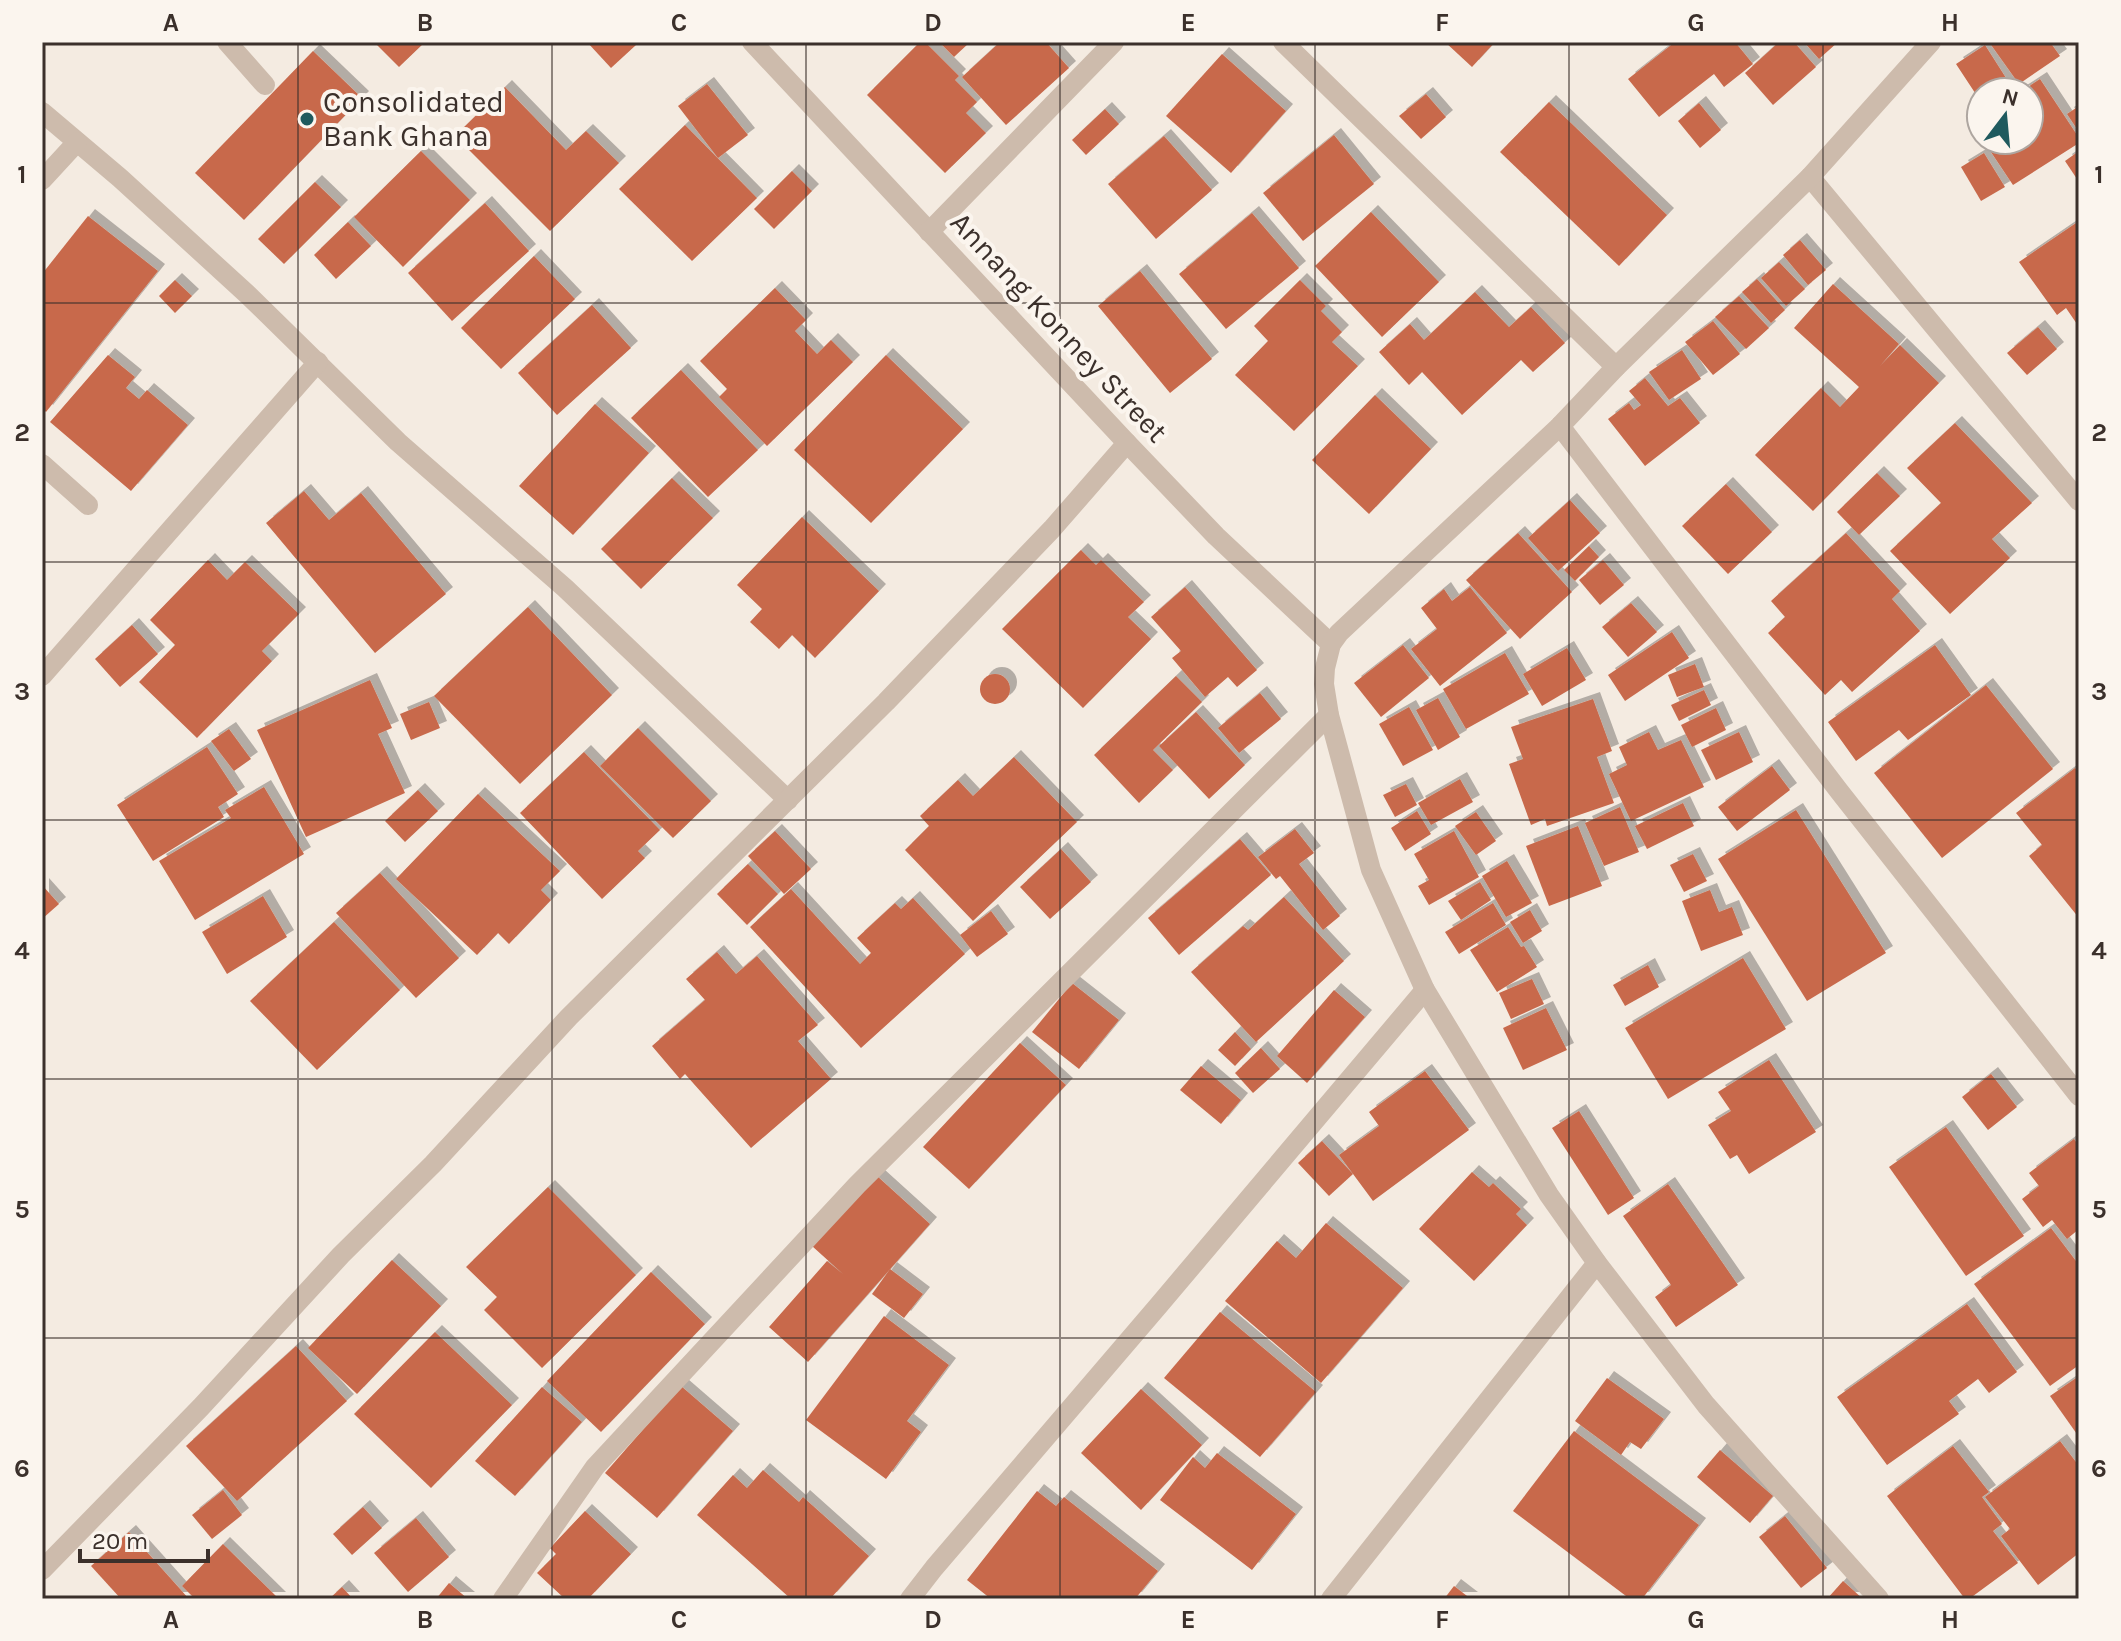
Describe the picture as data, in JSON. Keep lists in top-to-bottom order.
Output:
{
  "streets": {
    "street": ["Annang Konney Street"]
  },
  "places": ["Consolidated Bank Ghana"],
  "scale_bar": "20 m",
  "north": "top",
  "grid": {
    "columns": [
      "A",
      "B",
      "C",
      "D",
      "E",
      "F",
      "G",
      "H"
    ],
    "rows": [
      "1",
      "2",
      "3",
      "4",
      "5",
      "6"
    ]
  }
}
